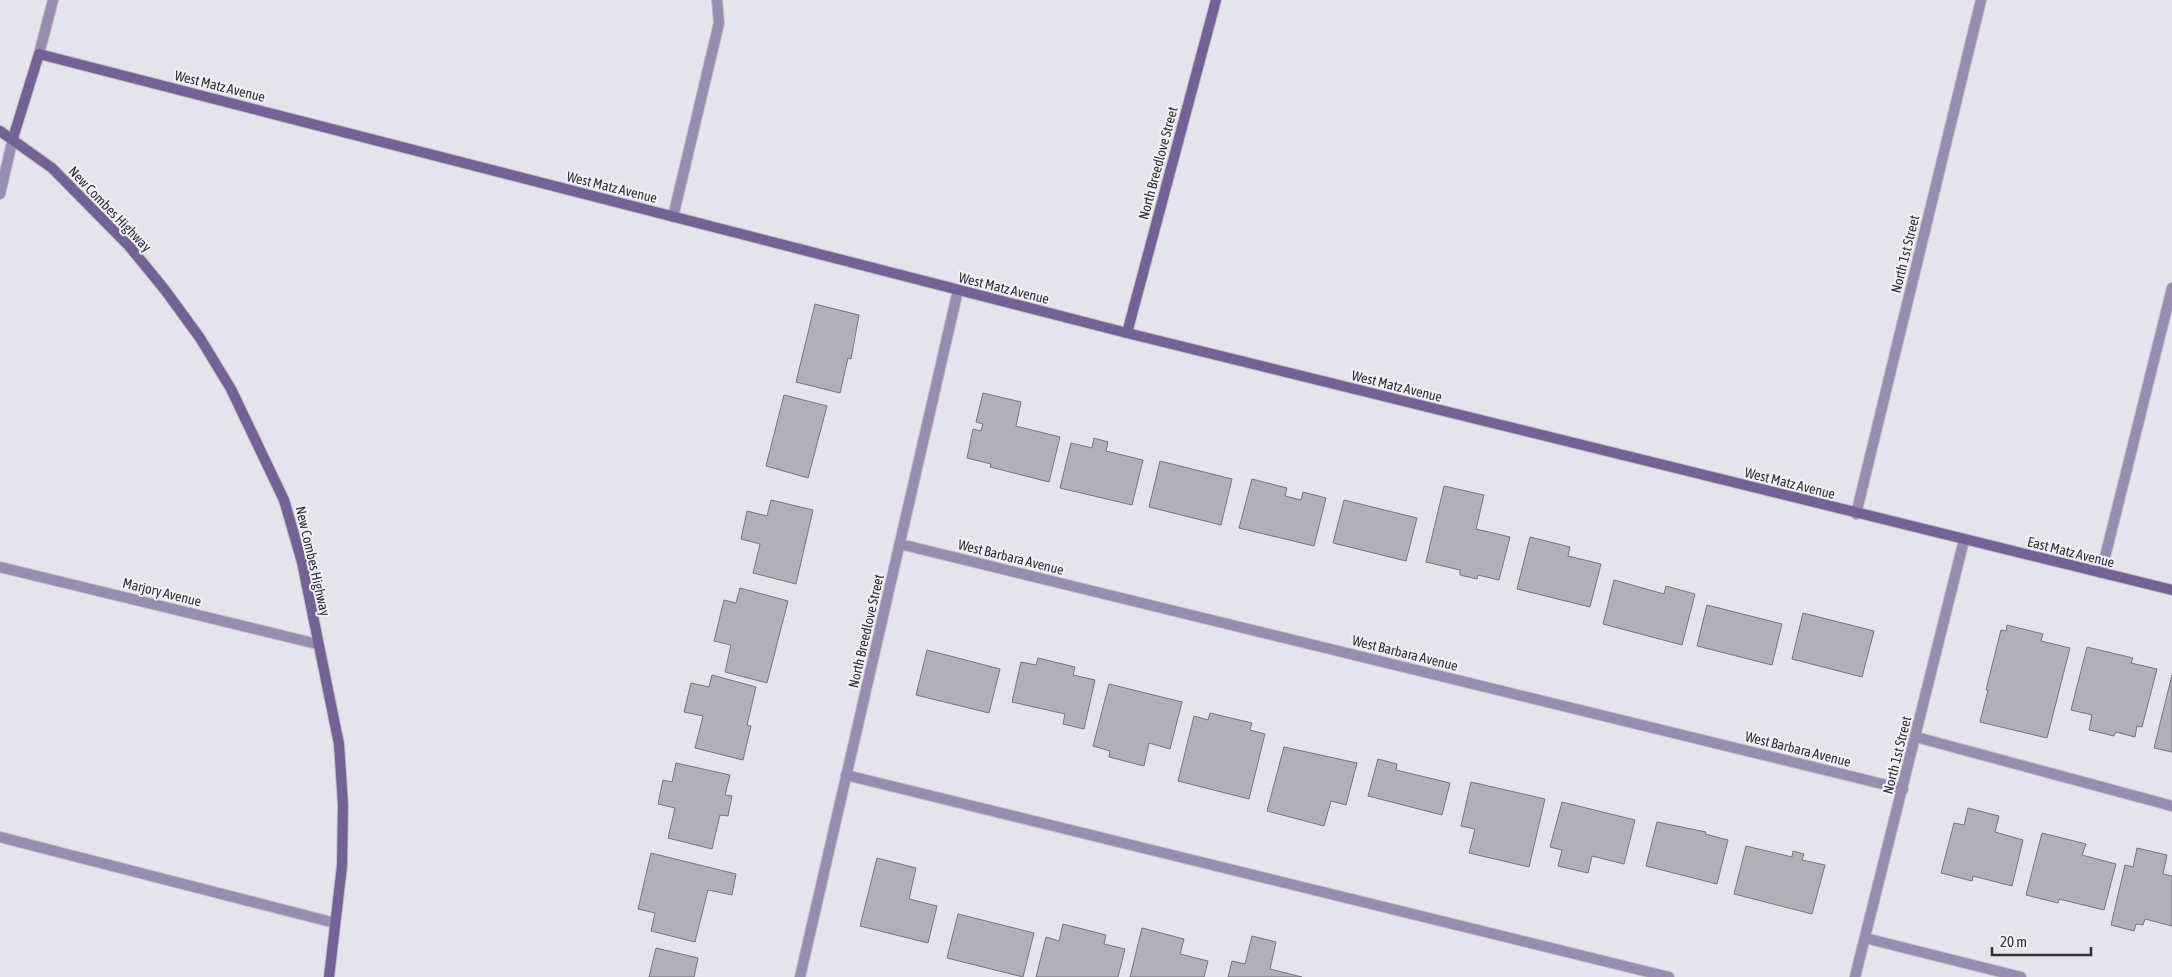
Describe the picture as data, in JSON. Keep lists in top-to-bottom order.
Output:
{
  "streets": {
    "street": [
      "West Matz Avenue",
      "North Breedlove Street",
      "New Combes Highway",
      "North 1st Street",
      "East Matz Avenue",
      "West Barbara Avenue",
      "Marjory Avenue"
    ]
  },
  "crossings": [
    ["West Matz Avenue", "North Breedlove Street"],
    ["West Matz Avenue", "North 1st Street"],
    ["West Matz Avenue", "East Matz Avenue"],
    ["North Breedlove Street", "West Barbara Avenue"],
    ["New Combes Highway", "Marjory Avenue"],
    ["North 1st Street", "East Matz Avenue"],
    ["North 1st Street", "West Barbara Avenue"]
  ],
  "scale_bar": "20 m"
}
